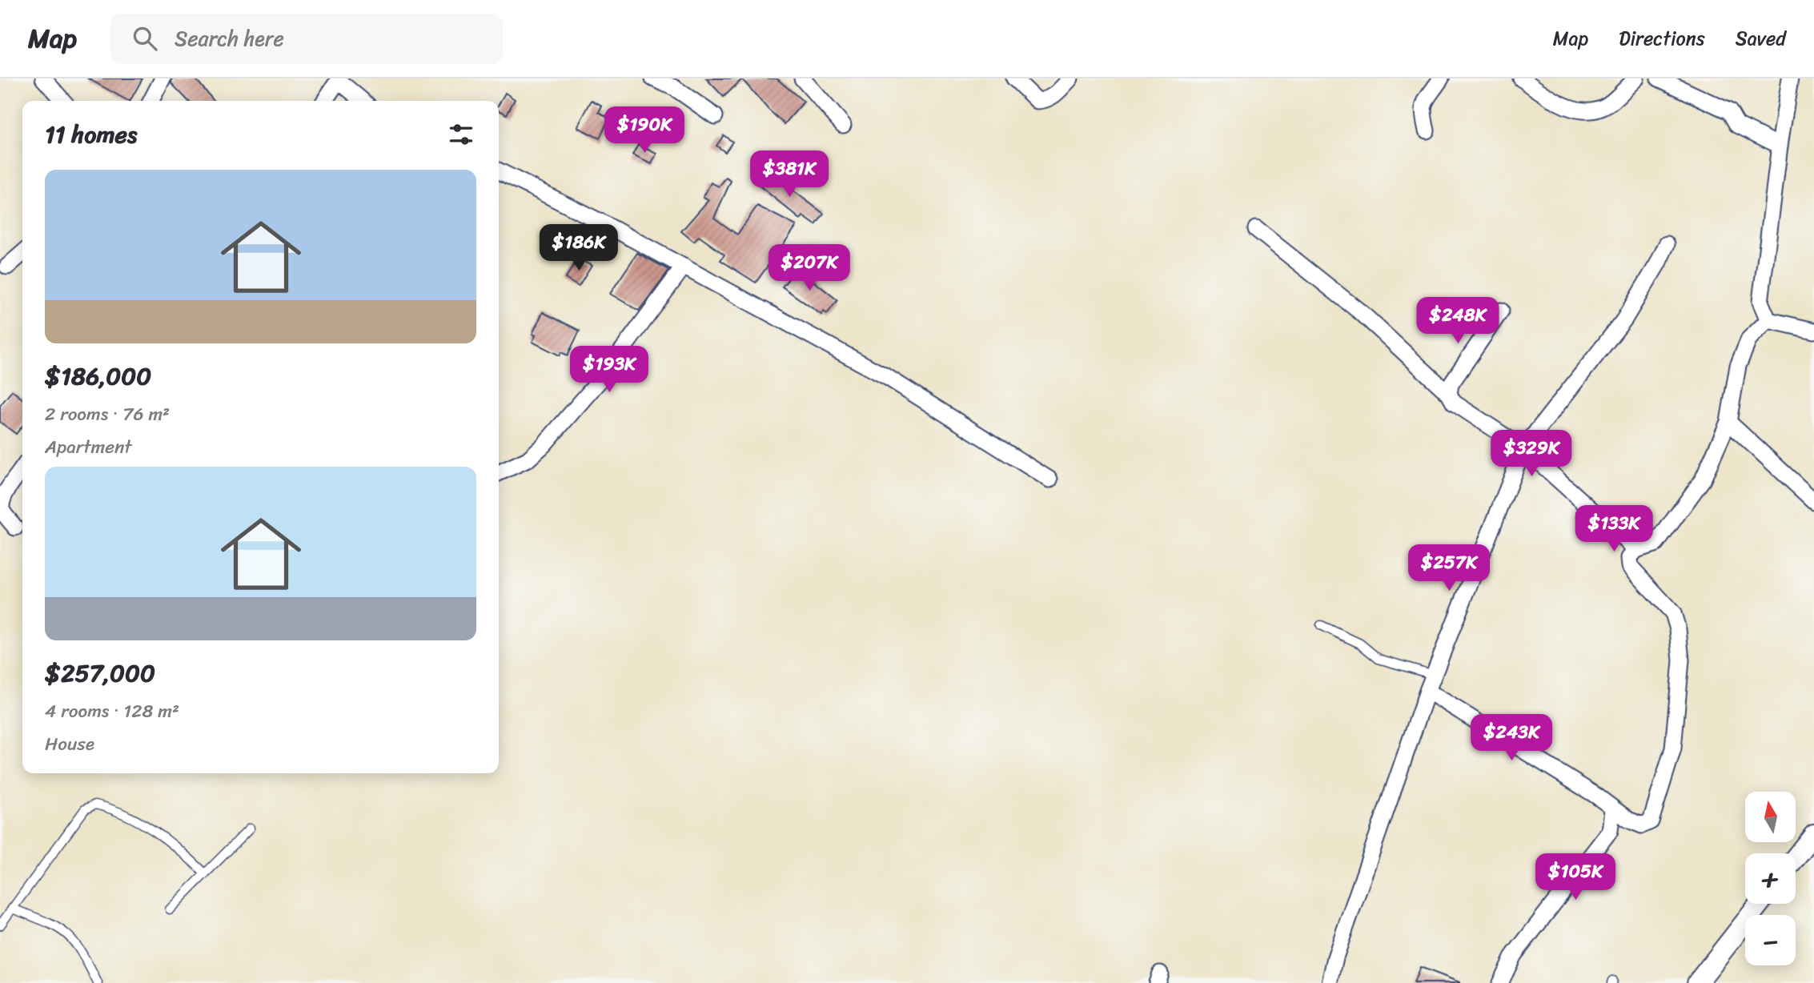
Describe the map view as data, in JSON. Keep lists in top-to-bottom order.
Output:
{
  "north": "top",
  "page": {
    "header": "Map",
    "search": "Search here",
    "nav": ["Map", "Directions", "Saved"],
    "heading": "11 homes",
    "price": [
      "$190K",
      "$381K",
      "$186K",
      "$207K",
      "$248K",
      "$193K",
      "$329K",
      "$133K",
      "$257K",
      "$243K",
      "$105K"
    ],
    "list": [
      {
        "name": "$186,000",
        "note": "2 rooms · 76 m² · Apartment"
      },
      {
        "name": "$257,000",
        "note": "4 rooms · 128 m² · House"
      }
    ],
    "map_buttons": ["+", "−"]
  }
}
